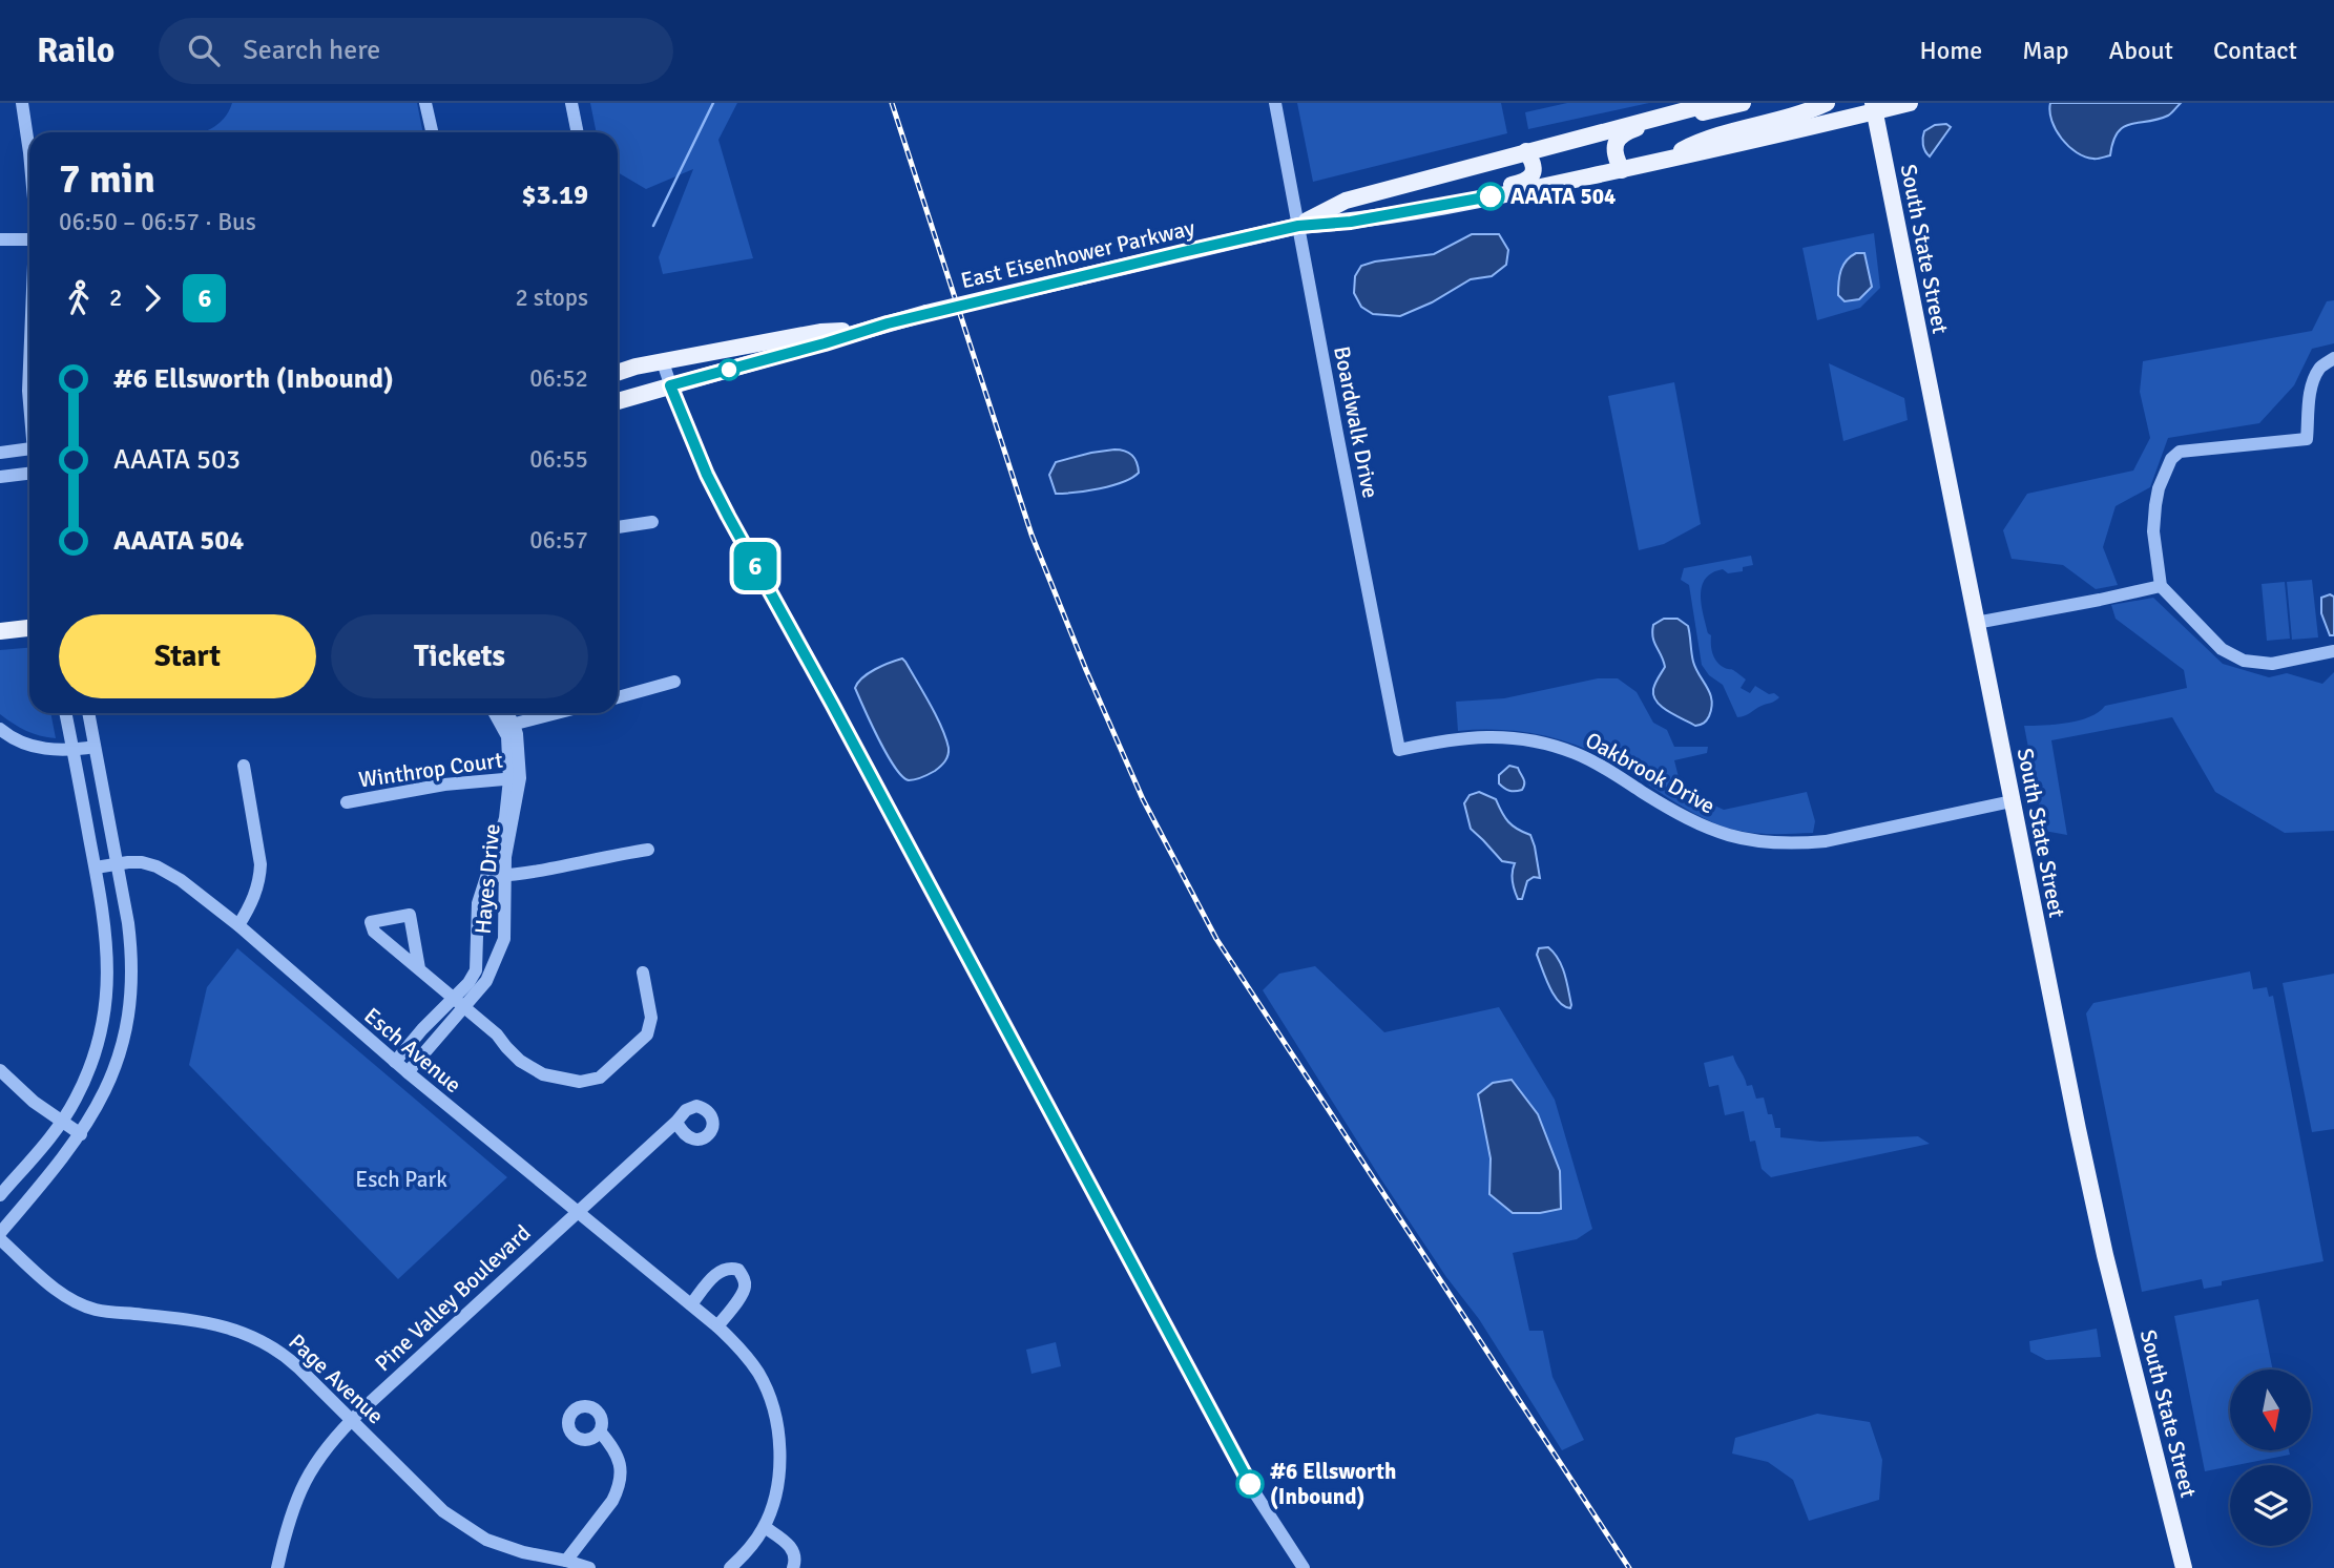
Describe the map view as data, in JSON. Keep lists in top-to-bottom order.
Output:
{
  "streets": {
    "main road": ["South State Street", "East Eisenhower Parkway"],
    "street": [
      "Boardwalk Drive",
      "Winthrop Court",
      "Oakbrook Drive",
      "Hayes Drive",
      "Esch Avenue",
      "Pine Valley Boulevard",
      "Page Avenue"
    ]
  },
  "crossings": [
    ["South State Street", "East Eisenhower Parkway"],
    ["South State Street", "Oakbrook Drive"],
    ["East Eisenhower Parkway", "Boardwalk Drive"],
    ["Boardwalk Drive", "Oakbrook Drive"],
    ["Winthrop Court", "Hayes Drive"],
    ["Hayes Drive", "Esch Avenue"],
    ["Esch Avenue", "Pine Valley Boulevard"],
    ["Pine Valley Boulevard", "Page Avenue"]
  ],
  "parks": ["Esch Park"],
  "places": ["AAATA 504", "#6 Ellsworth (Inbound)"],
  "lines": ["bus line 6"],
  "north": "bottom",
  "page": {
    "header": "Railo",
    "search": "Search here",
    "nav": [
      "Home",
      "Map",
      "About",
      "Contact"
    ],
    "on_map": "6",
    "heading": ["7 min", "06:50 – 06:57 · Bus", "$3.19"],
    "legs": ["2", "6", "2 stops"],
    "list": [
      {
        "name": "#6 Ellsworth (Inbound)",
        "value": "06:52"
      },
      {
        "name": "AAATA 503",
        "value": "06:55"
      },
      {
        "name": "AAATA 504",
        "value": "06:57"
      }
    ],
    "buttons": ["Start", "Tickets"]
  }
}
